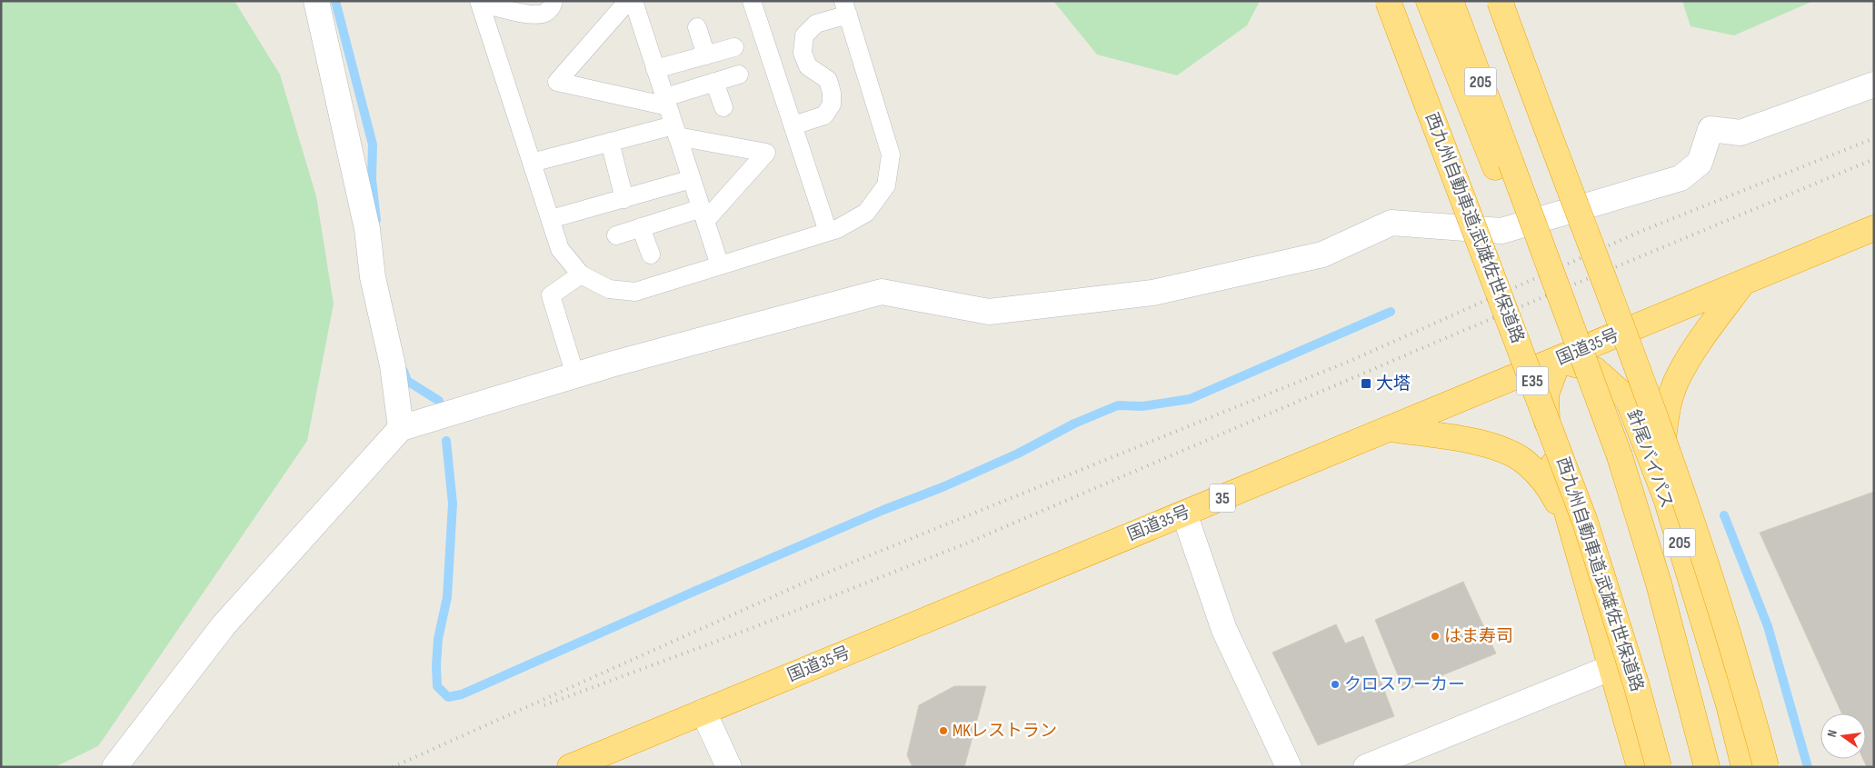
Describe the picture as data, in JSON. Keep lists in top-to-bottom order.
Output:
{
  "streets": {
    "highway": [
      "205",
      "西九州自動車道;武雄佐世保道路",
      "国道35号",
      "E35",
      "針尾バイパス",
      "35"
    ]
  },
  "crossings": [
    ["国道35号", "針尾バイパス"]
  ],
  "places": {
    "transit": ["大塔"],
    "other": ["はま寿司", "クロスワーカー", "MKレストラン"]
  },
  "north": "left"
}
